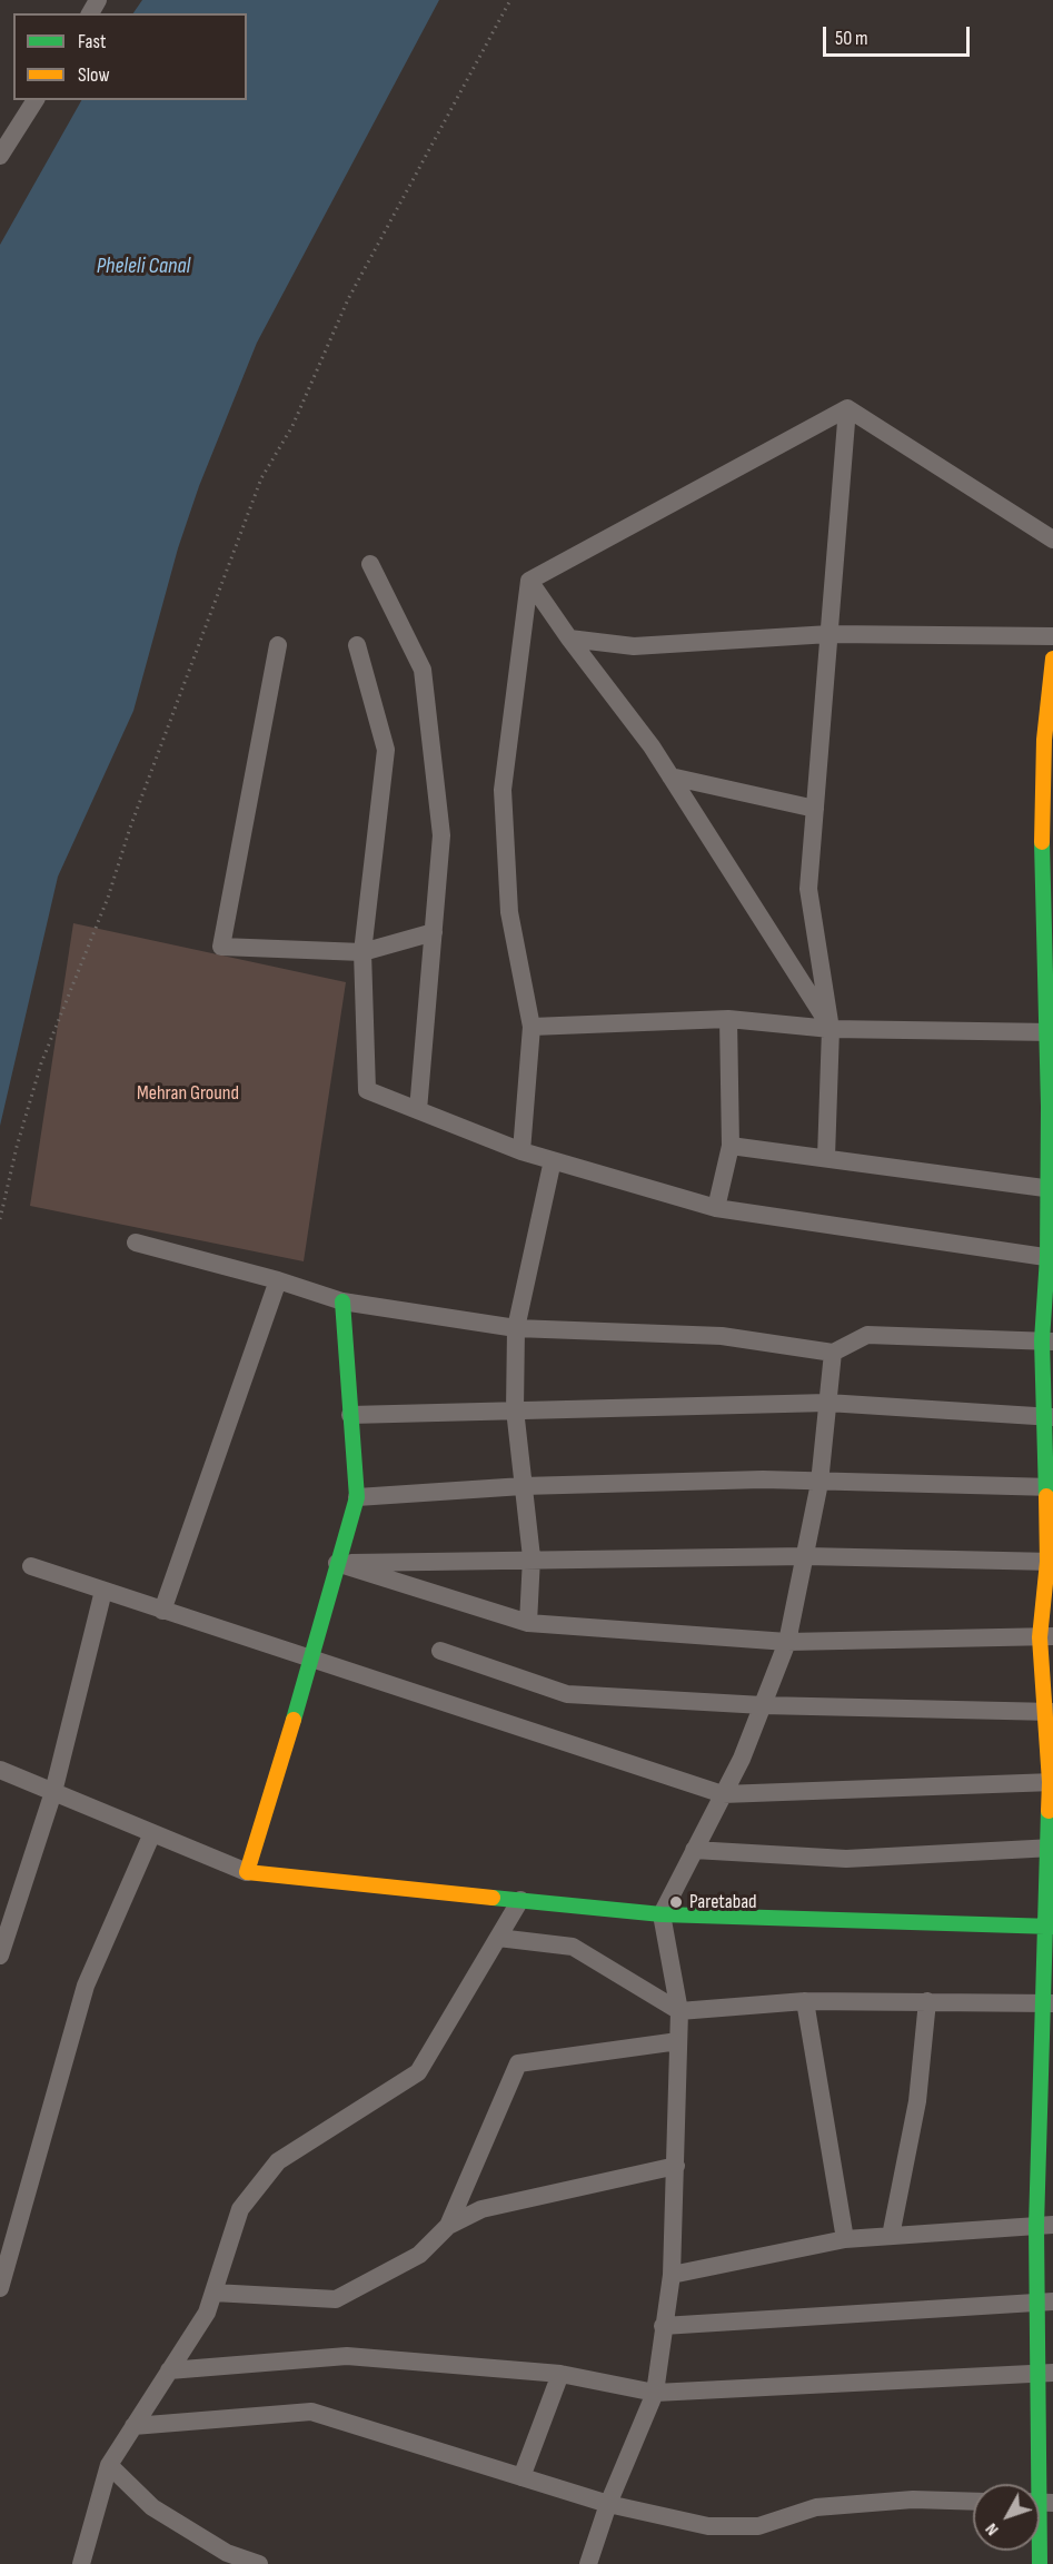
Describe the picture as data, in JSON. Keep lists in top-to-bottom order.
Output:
{
  "water": ["Pheleli Canal"],
  "parks": ["Mehran Ground"],
  "places": ["Paretabad"],
  "legend": ["Fast", "Slow"],
  "scale_bar": "50 m",
  "north": "bottom left"
}
